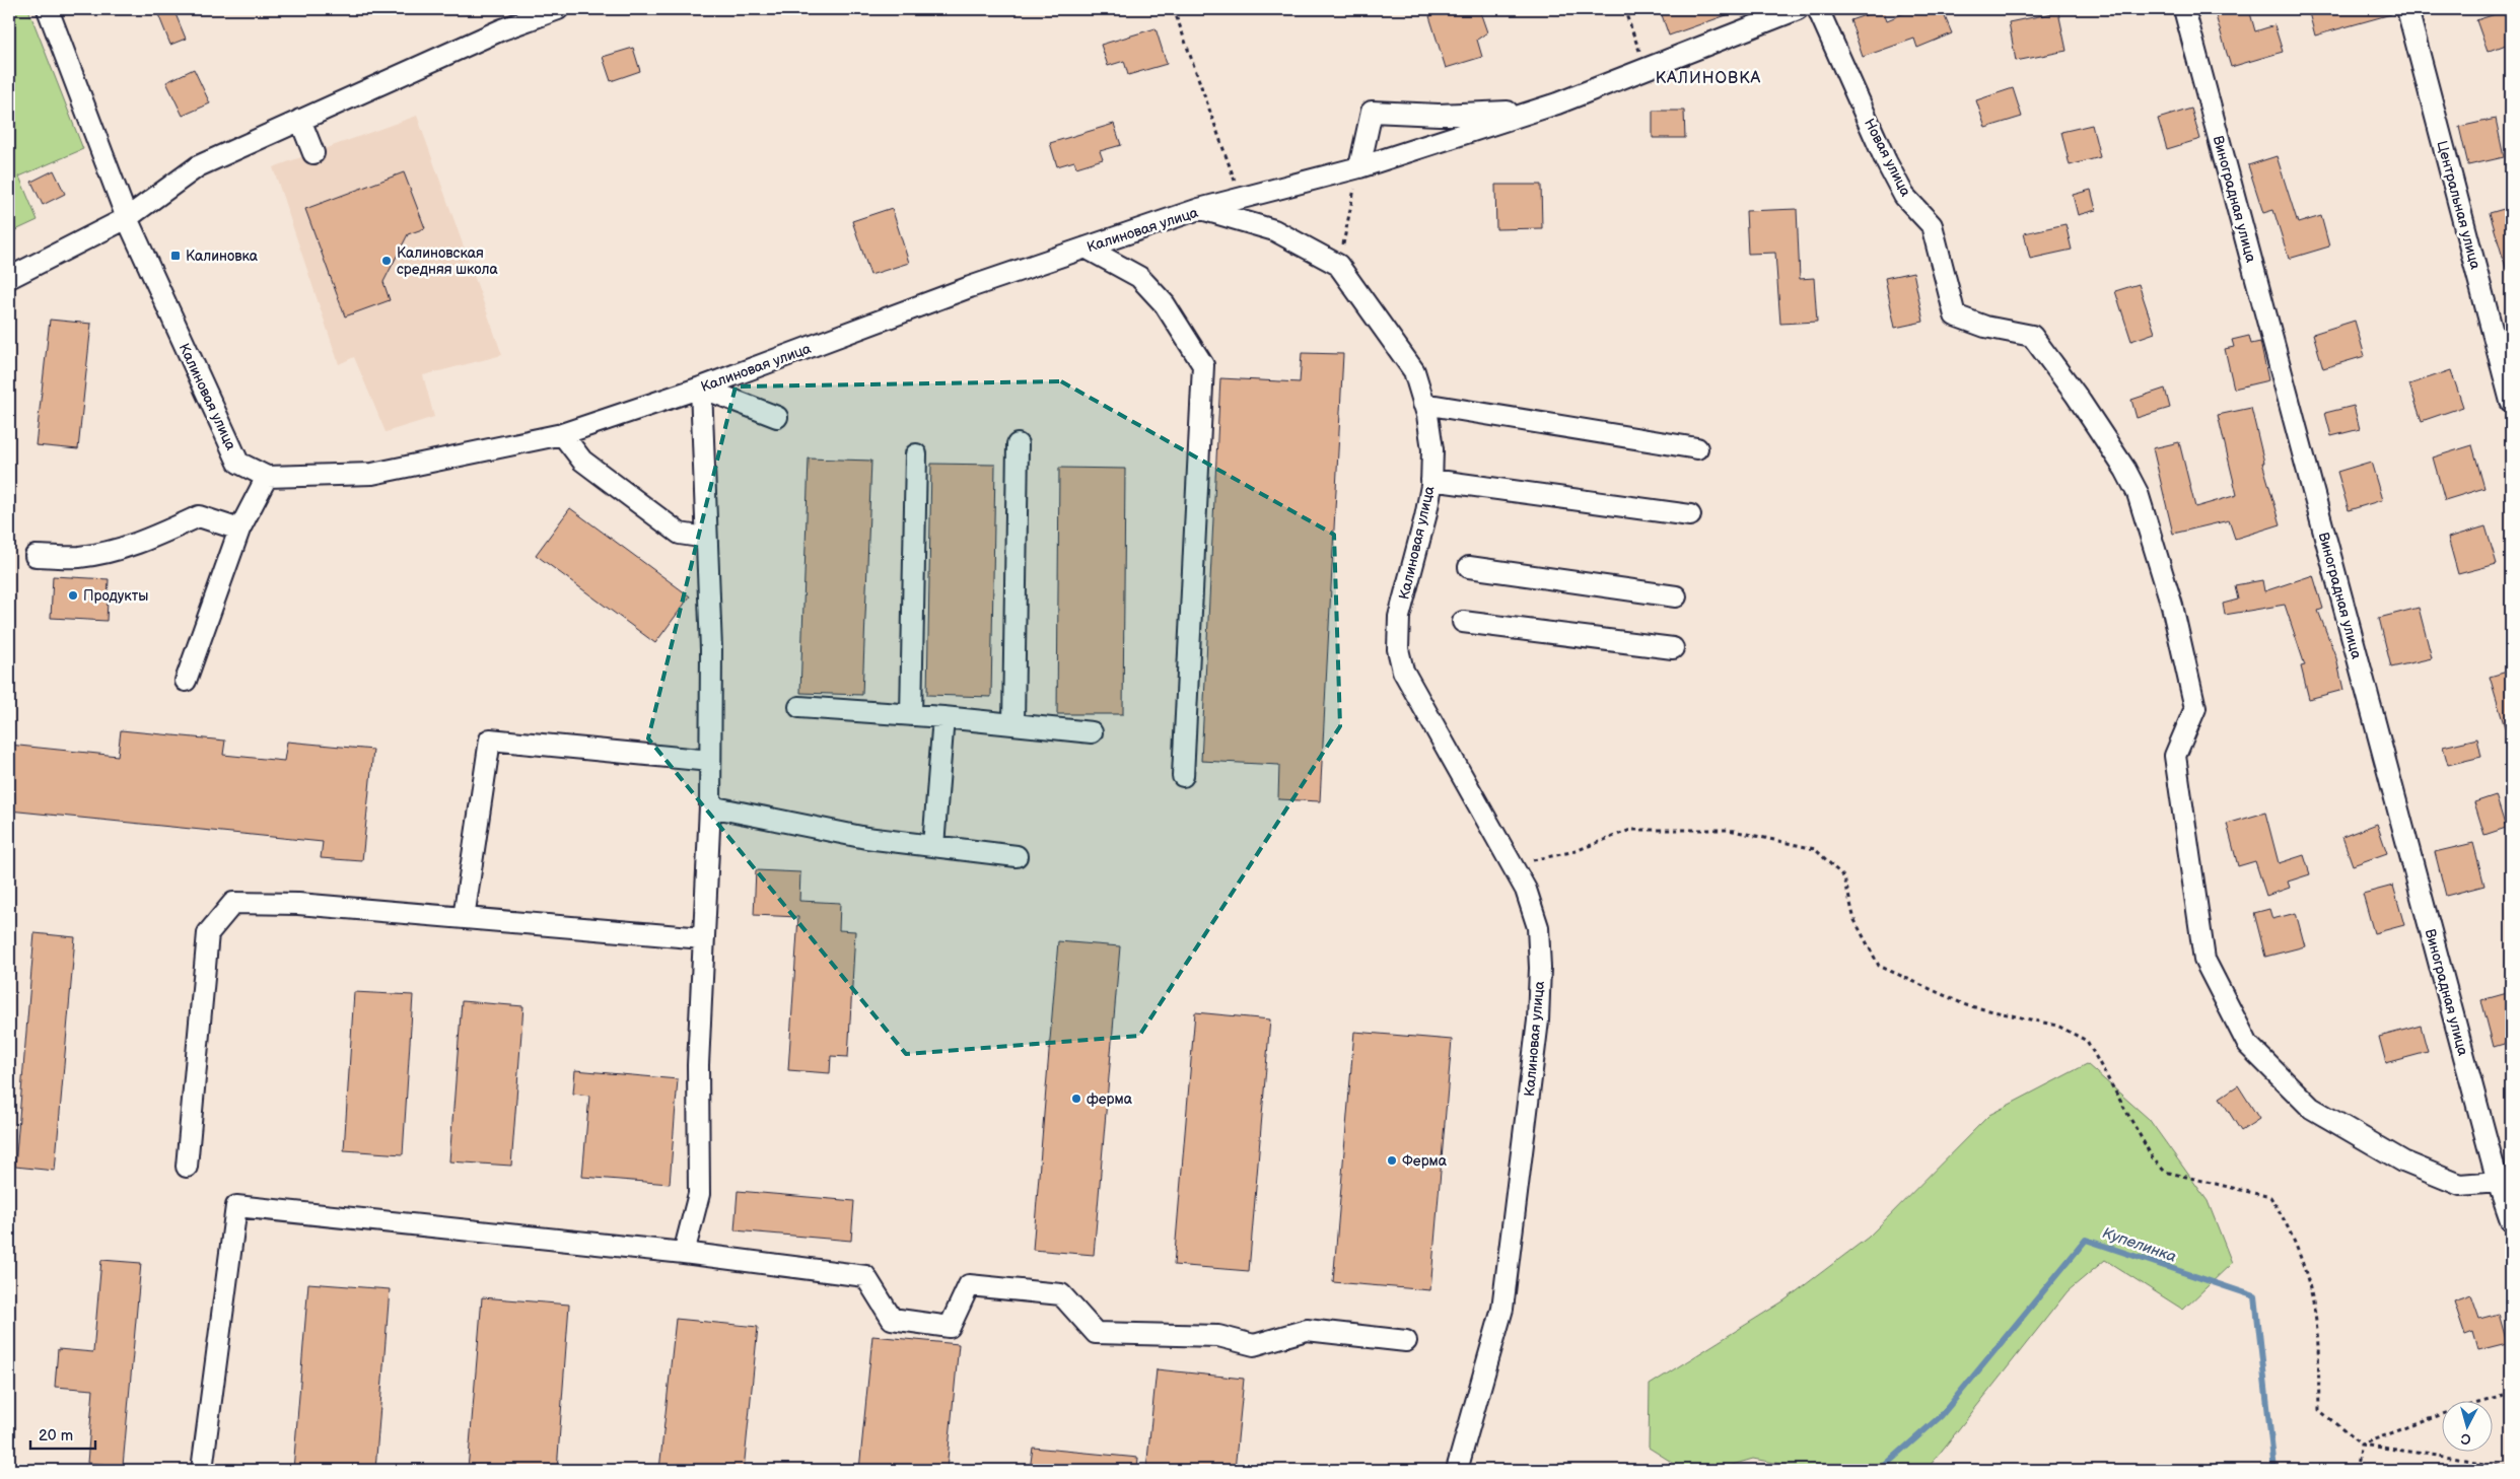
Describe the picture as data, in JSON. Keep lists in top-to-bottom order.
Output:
{
  "streets": {
    "street": [
      "Новая улица",
      "Виноградная улица",
      "Центральная улица",
      "Калиновая улица"
    ]
  },
  "crossings": [
    ["Новая улица", "Виноградная улица"]
  ],
  "districts": ["КАЛИНОВКА"],
  "water": ["Купелинка"],
  "places": {
    "transit": ["Калиновка"],
    "other": [
      "Калиновская средняя школа",
      "Продукты",
      "ферма",
      "Ферма"
    ]
  },
  "scale_bar": "20 m",
  "north": "bottom"
}
